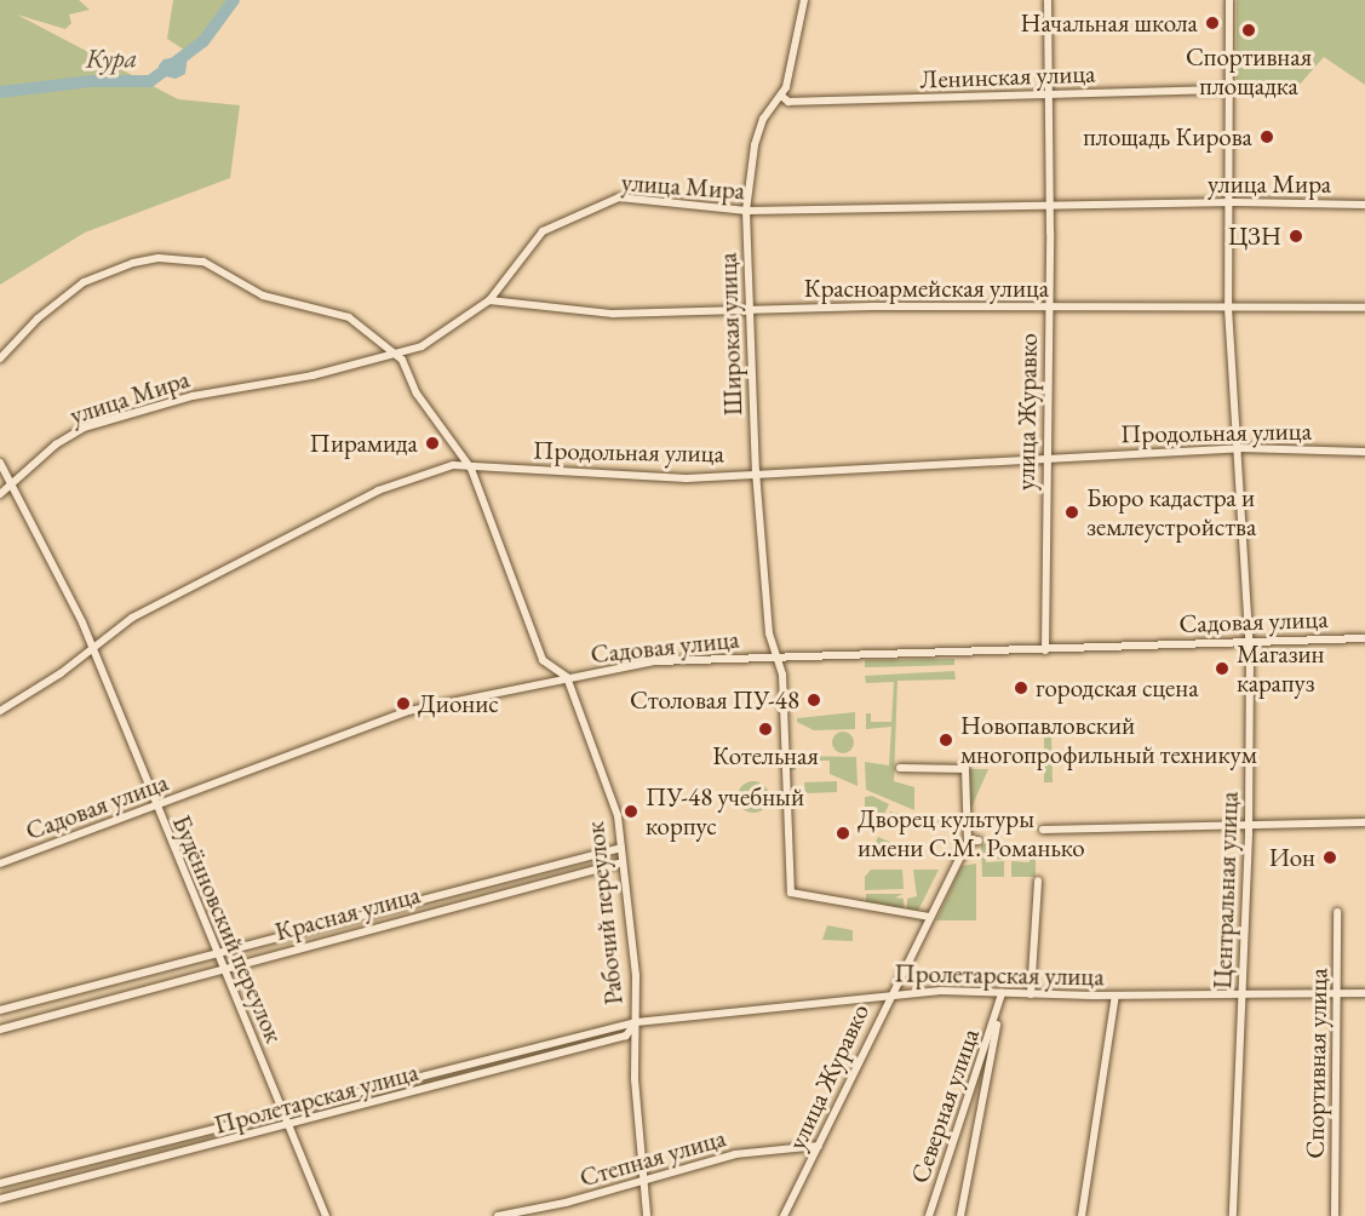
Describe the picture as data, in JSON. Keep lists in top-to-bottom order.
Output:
{
  "streets": {
    "street": [
      "Ленинская улица",
      "улица Мира",
      "Красноармейская улица",
      "Широкая улица",
      "улица Журавко",
      "Продольная улица",
      "Садовая улица",
      "Центральная улица",
      "Красная улица",
      "Рабочий переулок",
      "Будённовский переулок",
      "Пролетарская улица",
      "Спортивная улица",
      "Северная улица",
      "Степная улица"
    ]
  },
  "crossings": [
    ["Ленинская улица", "Широкая улица"],
    ["Ленинская улица", "улица Журавко"],
    ["Ленинская улица", "Центральная улица"],
    ["улица Мира", "Красноармейская улица"],
    ["улица Мира", "Широкая улица"],
    ["улица Мира", "улица Журавко"],
    ["улица Мира", "Центральная улица"],
    ["улица Мира", "Будённовский переулок"],
    ["Красноармейская улица", "Широкая улица"],
    ["Красноармейская улица", "улица Журавко"],
    ["Красноармейская улица", "Центральная улица"],
    ["Широкая улица", "улица Журавко"],
    ["Широкая улица", "Продольная улица"],
    ["Широкая улица", "Садовая улица"],
    ["улица Журавко", "Продольная улица"],
    ["улица Журавко", "Садовая улица"],
    ["улица Журавко", "Пролетарская улица"],
    ["улица Журавко", "Степная улица"],
    ["Продольная улица", "Центральная улица"],
    ["Продольная улица", "Будённовский переулок"],
    ["Садовая улица", "Центральная улица"],
    ["Садовая улица", "Рабочий переулок"],
    ["Садовая улица", "Будённовский переулок"],
    ["Центральная улица", "Пролетарская улица"],
    ["Красная улица", "Рабочий переулок"],
    ["Красная улица", "Будённовский переулок"],
    ["Рабочий переулок", "Пролетарская улица"],
    ["Рабочий переулок", "Степная улица"],
    ["Будённовский переулок", "Пролетарская улица"],
    ["Пролетарская улица", "Спортивная улица"],
    ["Пролетарская улица", "Северная улица"]
  ],
  "water": ["Кура"],
  "places": [
    "Начальная школа",
    "Cпортивная площадка",
    "площадь Кирова",
    "ЦЗН",
    "Пирамида",
    "Бюро кадастра и землеустройства",
    "Магазин карапуз",
    "городская сцена",
    "Столовая ПУ-48",
    "Дионис",
    "Котельная",
    "Новопавловский многопрофильный техникум",
    "ПУ-48 учебный корпус",
    "Дворец культуры имени С.М. Романько",
    "Ион"
  ]
}
